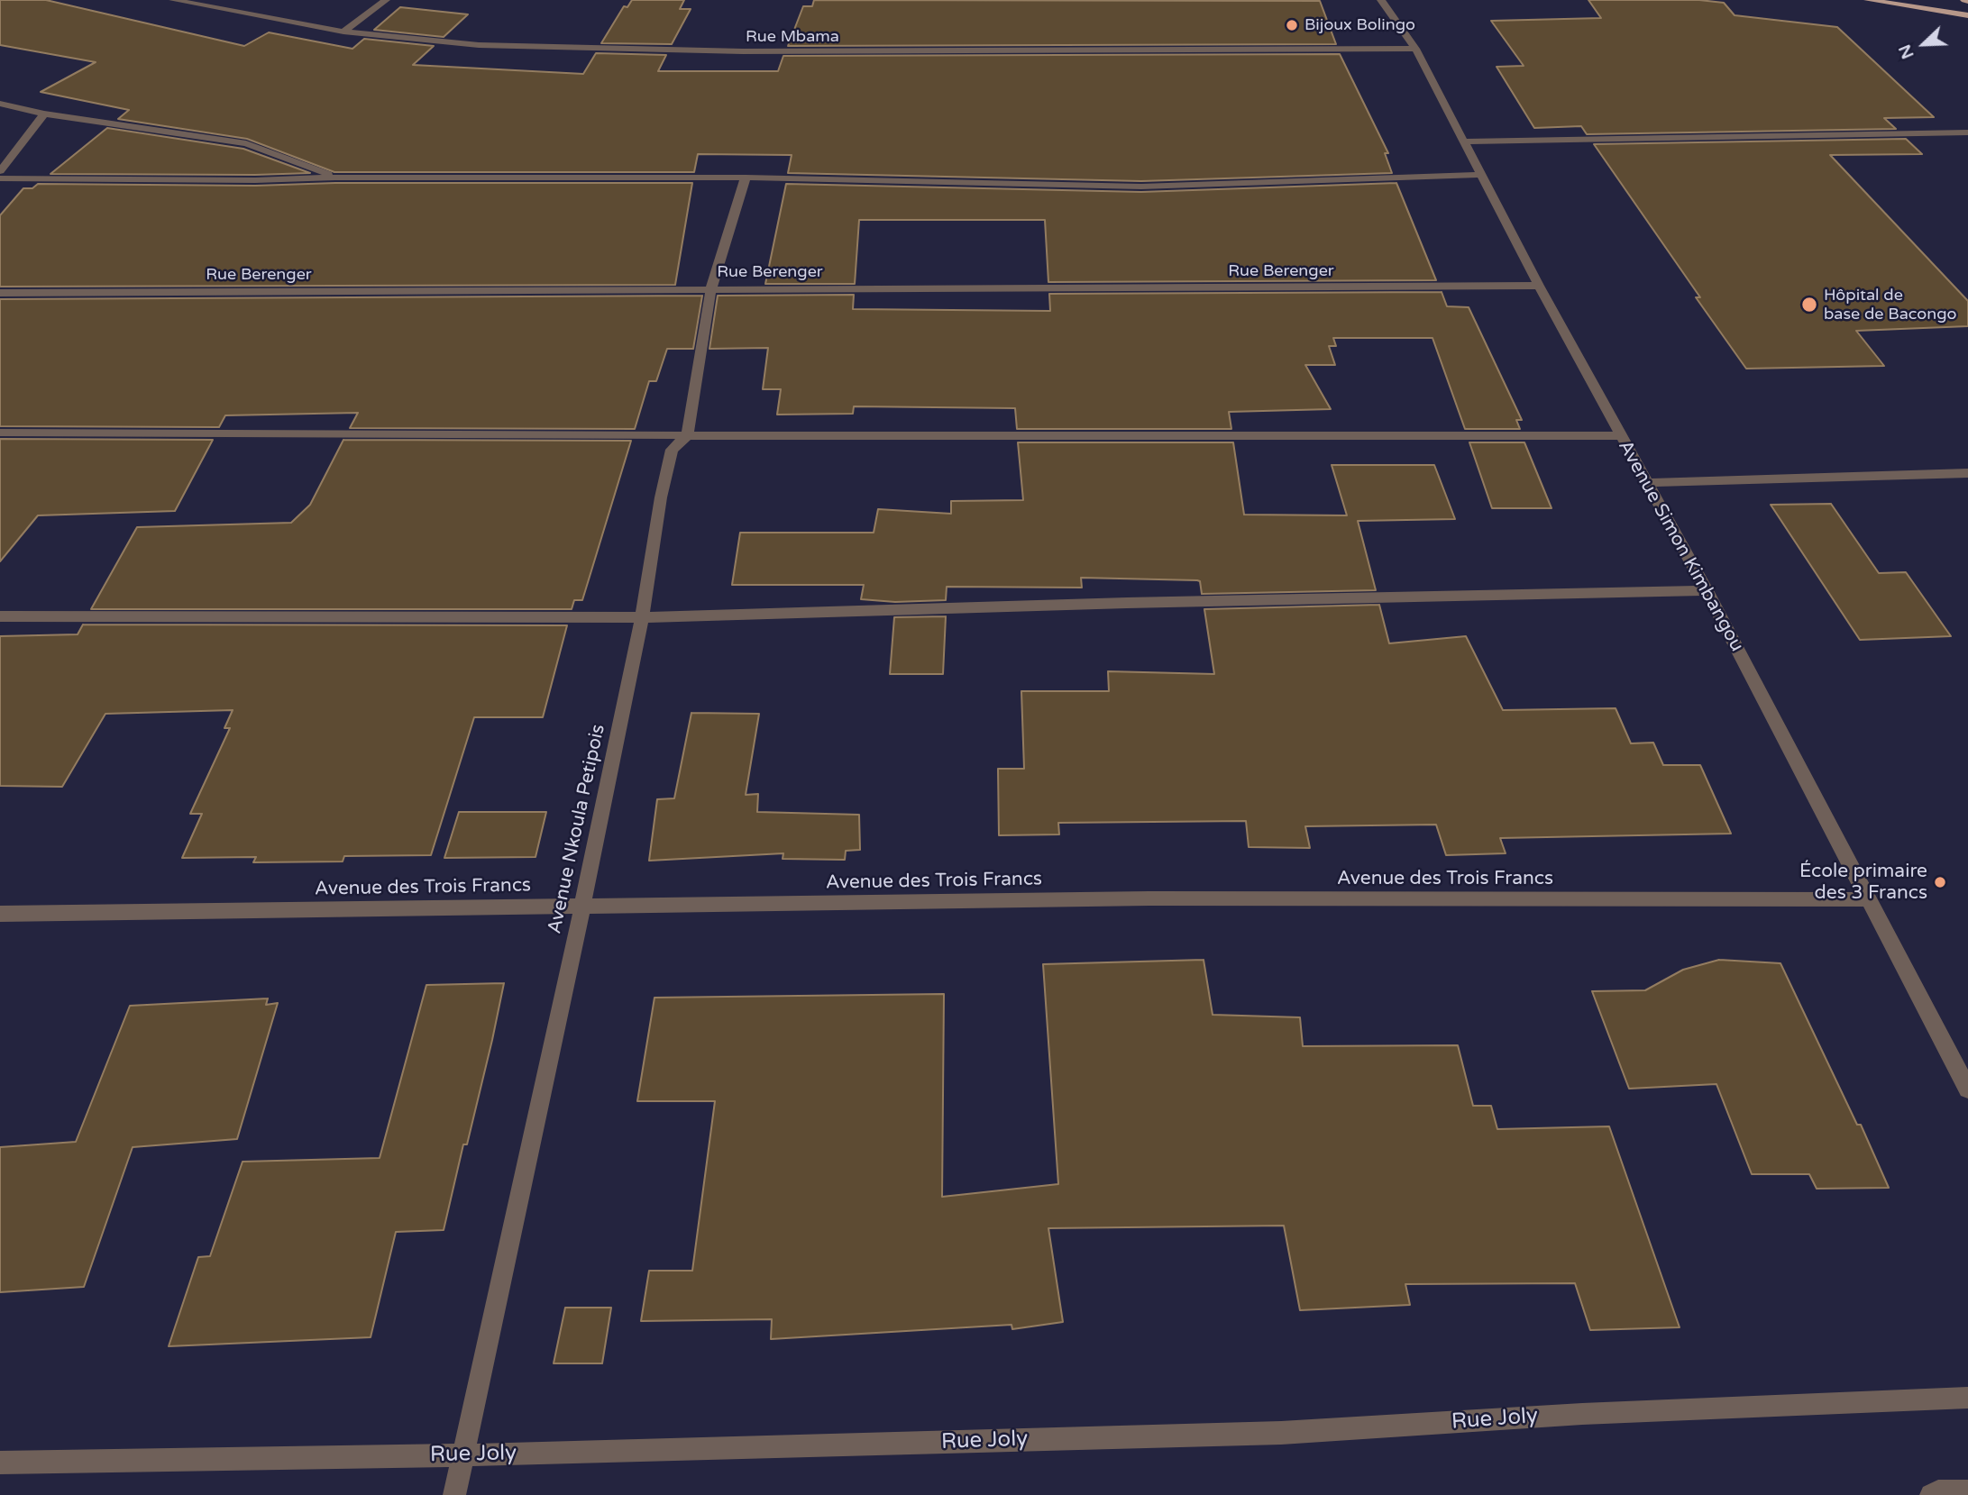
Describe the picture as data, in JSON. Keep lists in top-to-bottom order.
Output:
{
  "streets": {
    "street": [
      "Rue Mbama",
      "Rue Berenger",
      "Avenue Simon Kimbangou",
      "Avenue Nkoula Petipois",
      "Avenue des Trois Francs",
      "Rue Joly"
    ]
  },
  "crossings": [
    ["Rue Mbama", "Avenue Simon Kimbangou"],
    ["Rue Berenger", "Avenue Simon Kimbangou"],
    ["Rue Berenger", "Avenue Nkoula Petipois"],
    ["Avenue Simon Kimbangou", "Avenue des Trois Francs"],
    ["Avenue Nkoula Petipois", "Avenue des Trois Francs"],
    ["Avenue Nkoula Petipois", "Rue Joly"]
  ],
  "places": ["Bijoux Bolingo", "Hôpital de base de Bacongo", "École primaire des 3 Francs"],
  "north": "bottom left"
}
